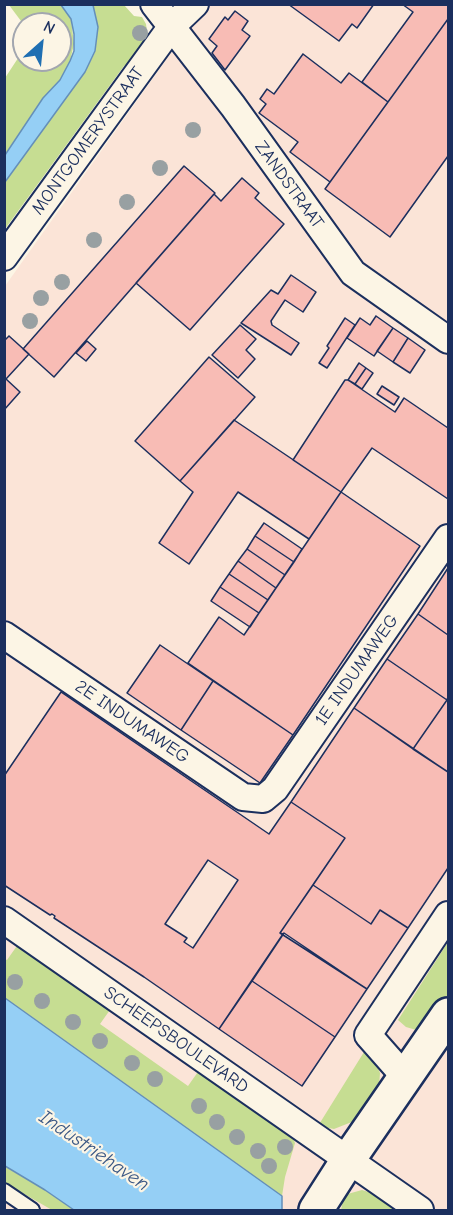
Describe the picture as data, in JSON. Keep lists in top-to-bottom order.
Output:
{
  "streets": {
    "street": [
      "MONTGOMERYSTRAAT",
      "ZANDSTRAAT",
      "1E INDUMAWEG",
      "2E INDUMAWEG",
      "SCHEEPSBOULEVARD"
    ]
  },
  "crossings": [
    ["MONTGOMERYSTRAAT", "ZANDSTRAAT"],
    ["1E INDUMAWEG", "2E INDUMAWEG"]
  ],
  "water": ["Industriehaven"],
  "north": "top right"
}
